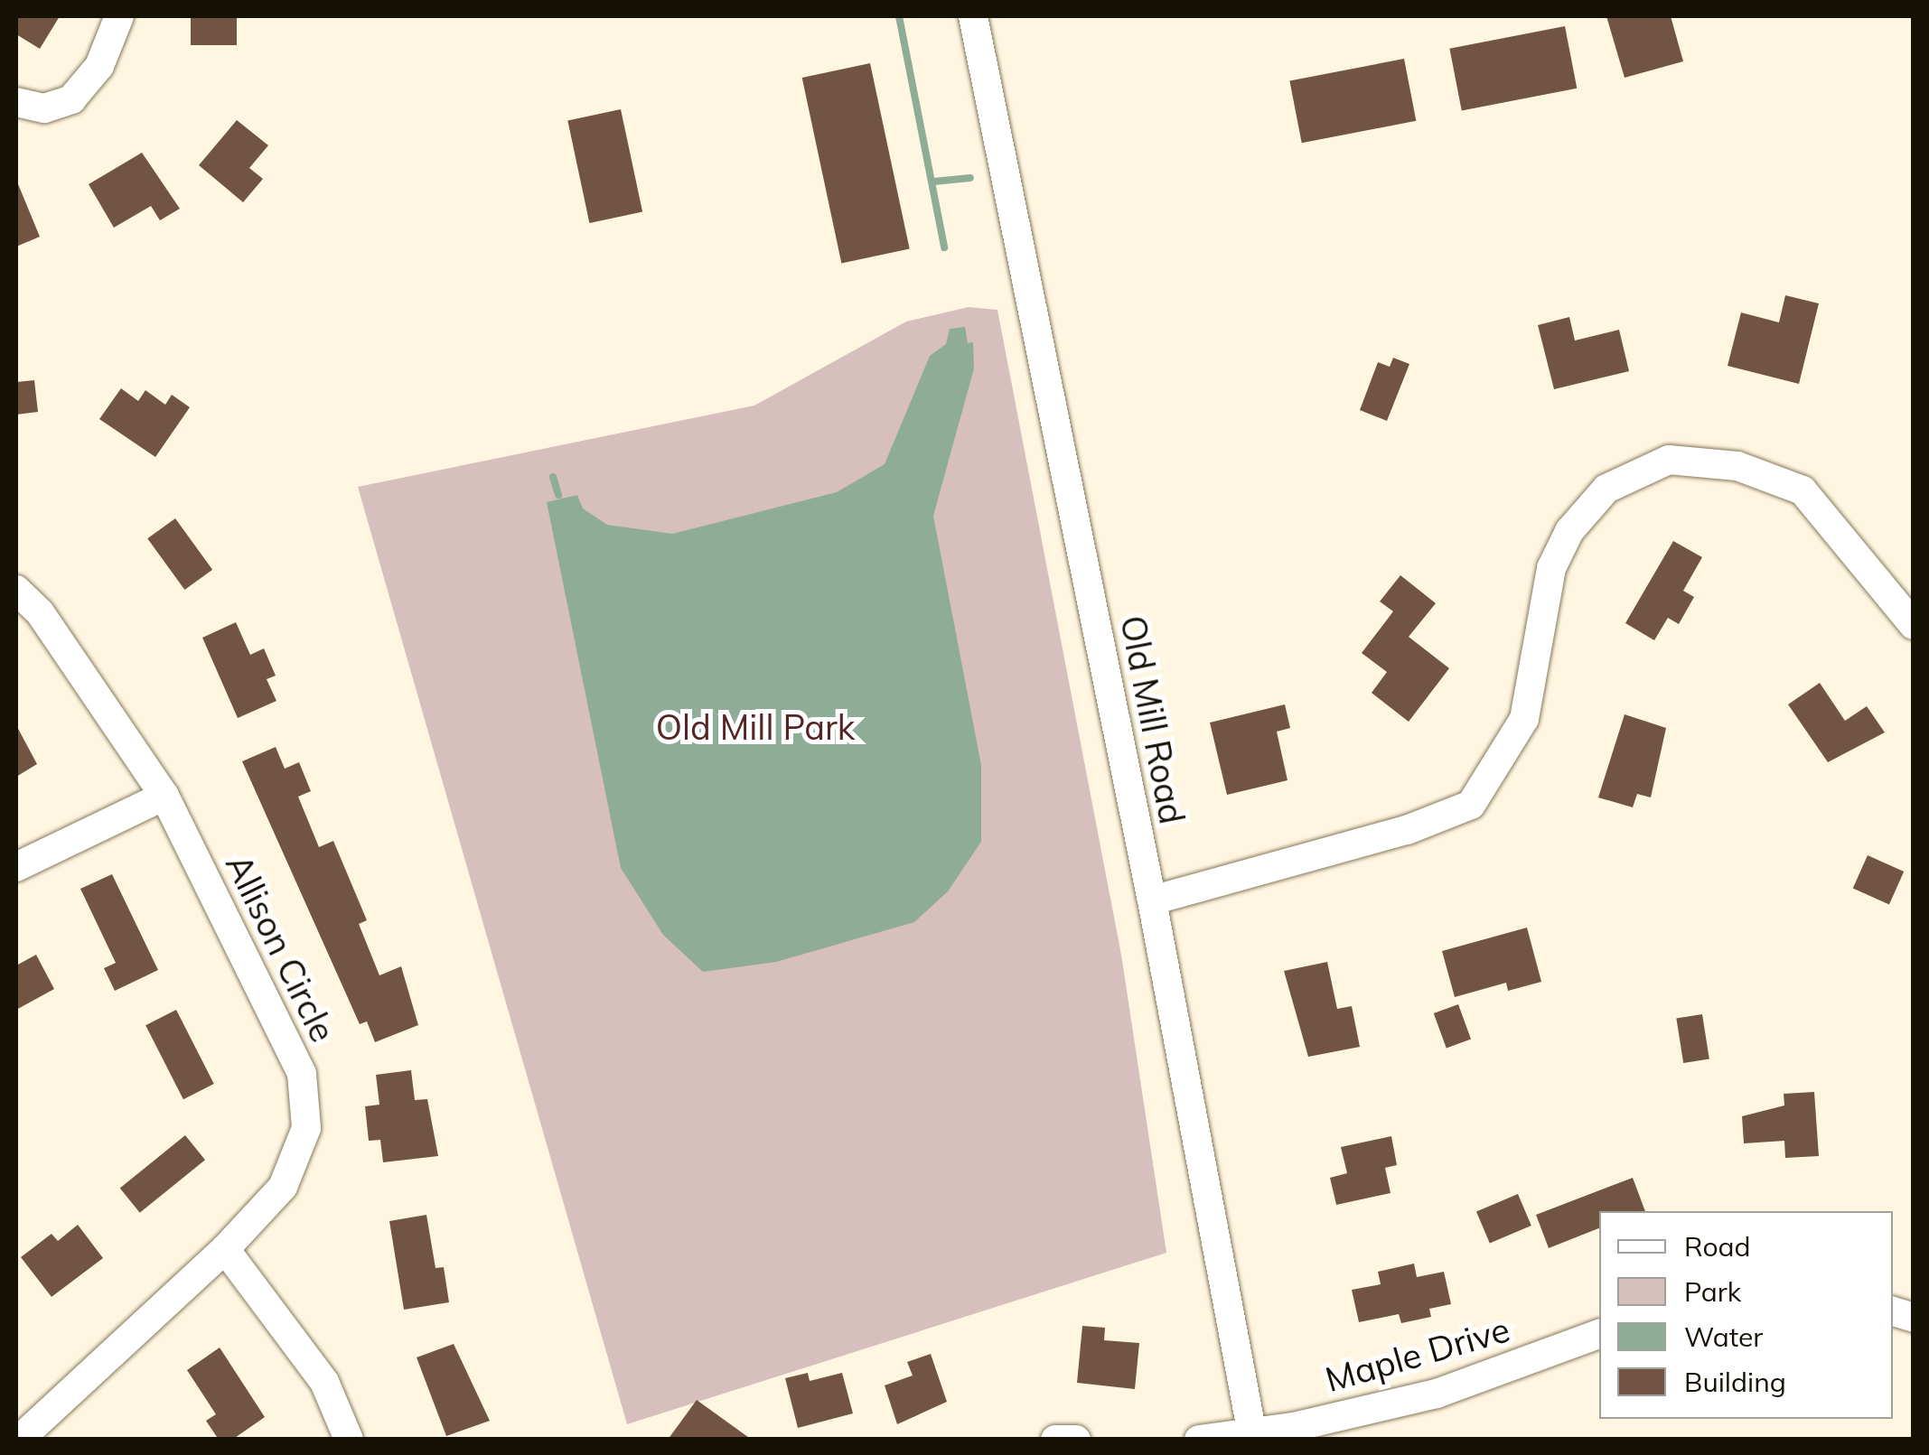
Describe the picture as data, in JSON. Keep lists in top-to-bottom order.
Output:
{
  "streets": {
    "street": ["Old Mill Road", "Allison Circle", "Maple Drive"]
  },
  "crossings": [
    ["Old Mill Road", "Maple Drive"]
  ],
  "parks": ["Old Mill Park"],
  "legend": [
    "Road",
    "Park",
    "Water",
    "Building"
  ]
}
